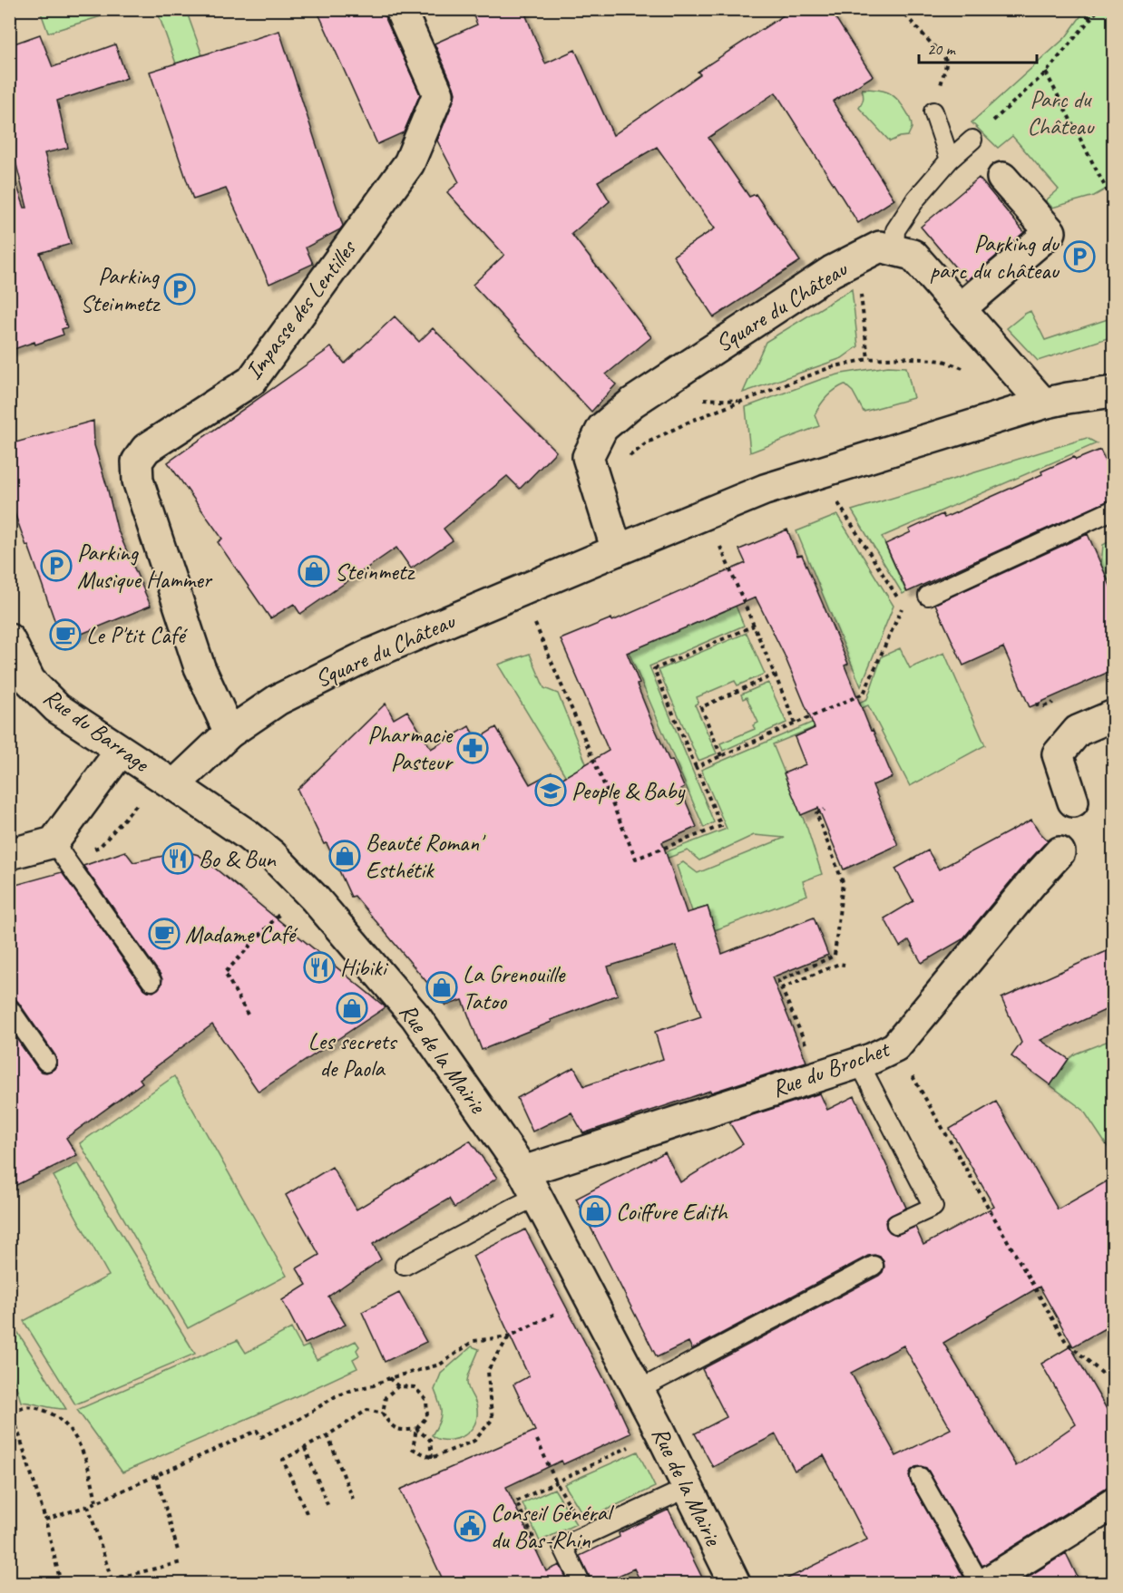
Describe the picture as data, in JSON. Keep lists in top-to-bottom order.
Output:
{
  "streets": {
    "street": [
      "Square du Château",
      "Impasse des Lentilles",
      "Rue du Barrage",
      "Rue de la Mairie",
      "Rue du Brochet"
    ]
  },
  "crossings": [
    ["Square du Château", "Impasse des Lentilles"],
    ["Square du Château", "Rue du Barrage"],
    ["Square du Château", "Rue de la Mairie"],
    ["Rue du Barrage", "Rue de la Mairie"],
    ["Rue de la Mairie", "Rue du Brochet"]
  ],
  "parks": ["Parc du Château"],
  "places": {
    "parking": ["Parking du parc du château", "Parking Steinmetz", "Parking Musique Hammer"],
    "shop": [
      "Steinmetz",
      "Beauté Roman' Esthétik",
      "La Grenouille Tatoo",
      "Les secrets de Paola",
      "Coiffure Edith"
    ],
    "cafe": ["Le P'tit Café", "Madame Café"],
    "pharmacy": ["Pharmacie Pasteur"],
    "school or university": ["People & Baby"],
    "restaurant": ["Bo & Bun", "Hibiki"],
    "public building": ["Conseil Général du Bas-Rhin"]
  },
  "scale_bar": "20 m"
}
